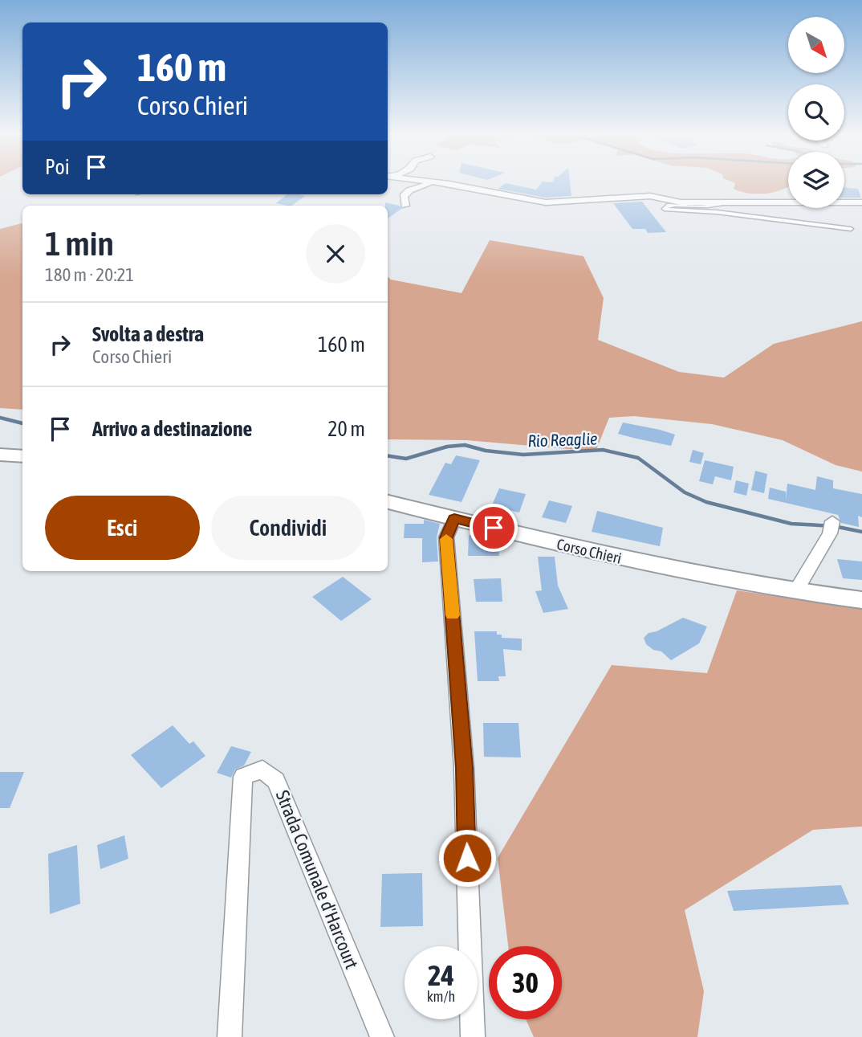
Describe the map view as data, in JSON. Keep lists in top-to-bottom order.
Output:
{
  "streets": {
    "main road": ["Corso Chieri"],
    "street": ["Strada Comunale d'Harcourt"]
  },
  "water": ["Rio Reaglie"],
  "north": "bottom right",
  "page": {
    "turn": ["160 m", "Corso Chieri"],
    "then": "Poi",
    "heading": ["1 min", "180 m · 20:21"],
    "list": [
      {
        "name": "Svolta a destra",
        "note": "Corso Chieri",
        "value": "160 m"
      },
      {
        "name": "Arrivo a destinazione",
        "value": "20 m"
      }
    ],
    "buttons": ["Esci", "Condividi"],
    "speed": "24 km/h",
    "limit": "30"
  }
}
